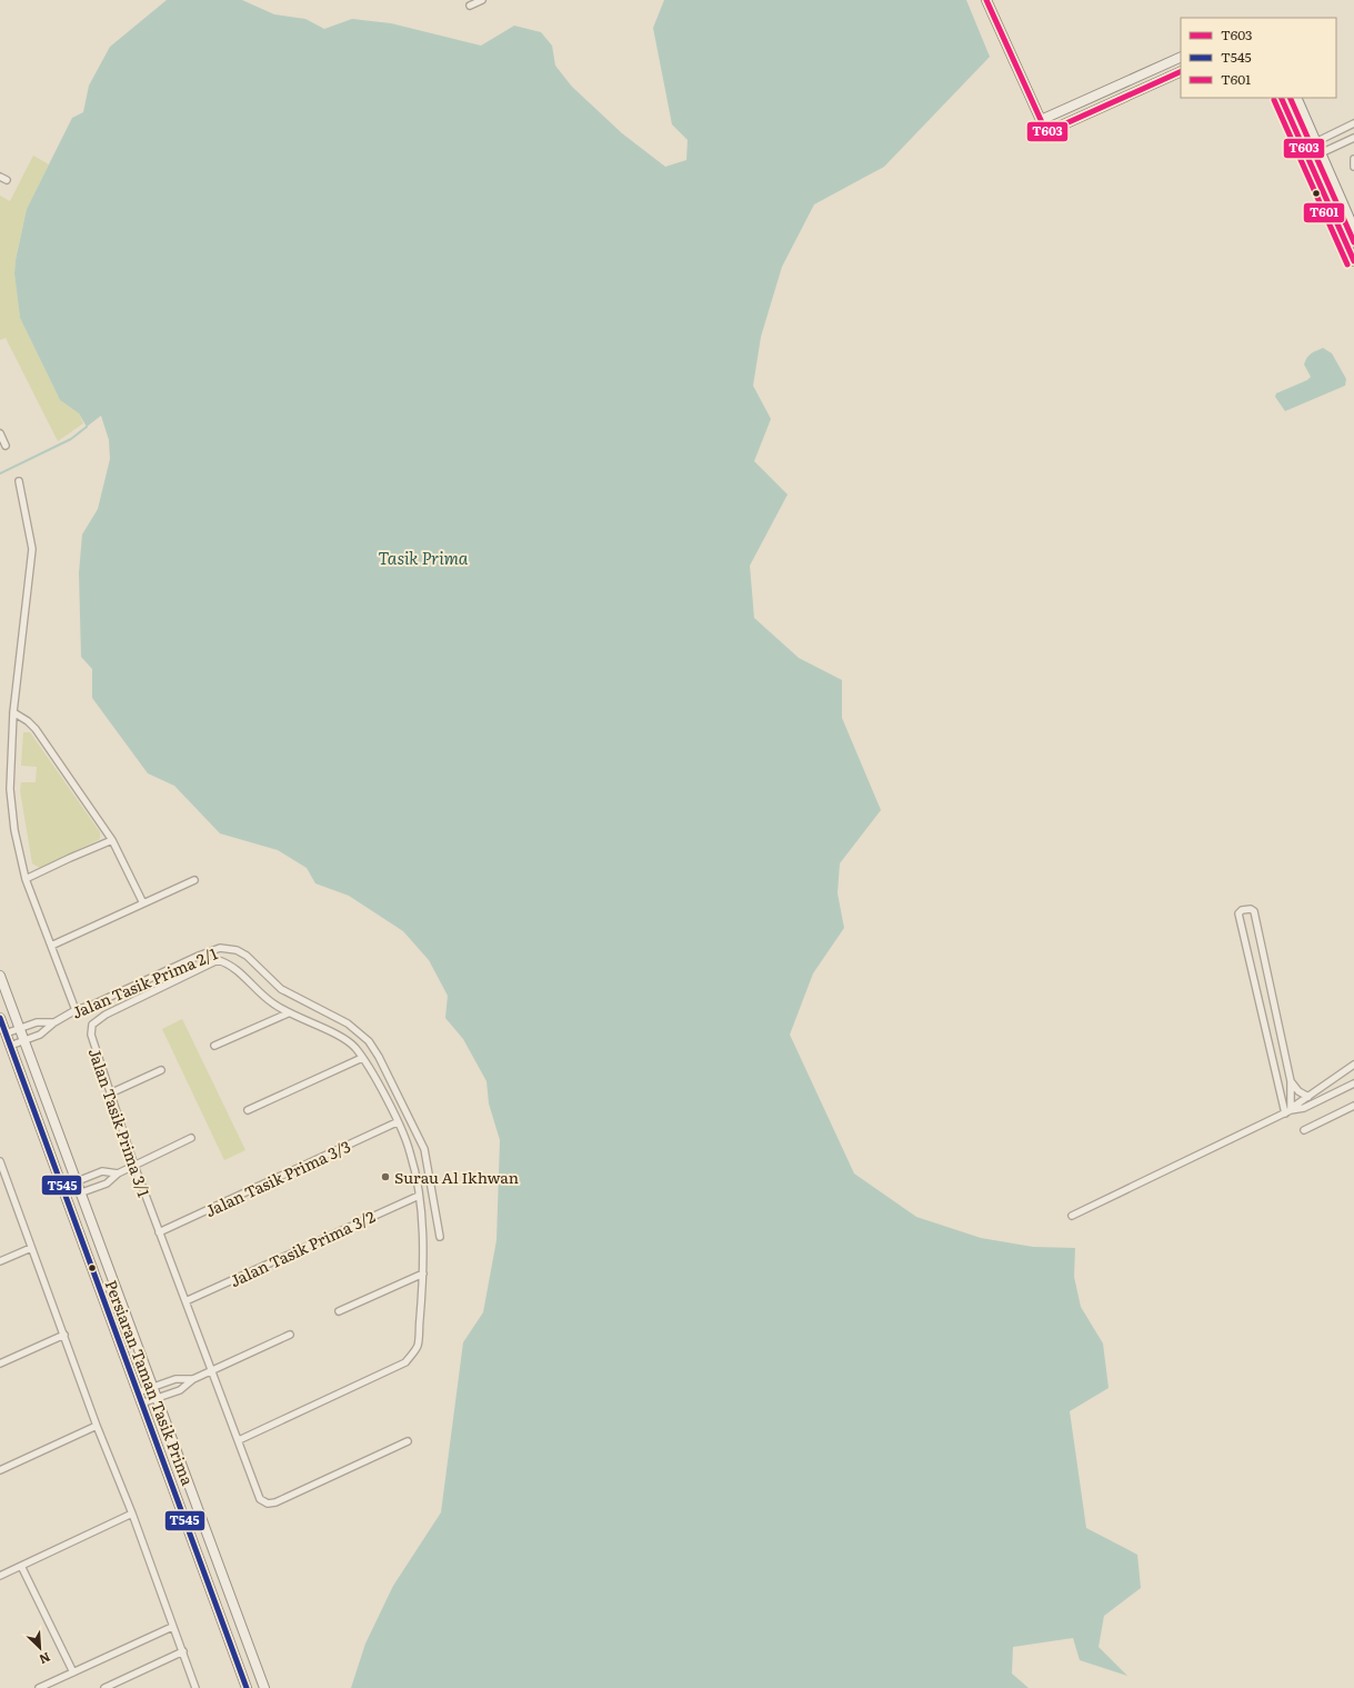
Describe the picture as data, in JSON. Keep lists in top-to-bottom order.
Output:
{
  "streets": {
    "main road": ["Persiaran Taman Tasik Prima"],
    "street": [
      "Jalan Tasik Prima 2/1",
      "Jalan Tasik Prima 3/1",
      "Jalan Tasik Prima 3/3",
      "Jalan Tasik Prima 3/2"
    ]
  },
  "crossings": [
    ["Jalan Tasik Prima 2/1", "Persiaran Taman Tasik Prima"],
    ["Jalan Tasik Prima 3/1", "Jalan Tasik Prima 3/3"],
    ["Jalan Tasik Prima 3/1", "Jalan Tasik Prima 3/2"]
  ],
  "water": ["Tasik Prima"],
  "places": ["Surau Al Ikhwan"],
  "lines": ["transit line T603", "transit line T601", "transit line T545"],
  "legend": ["T603", "T545", "T601"],
  "north": "bottom right"
}
